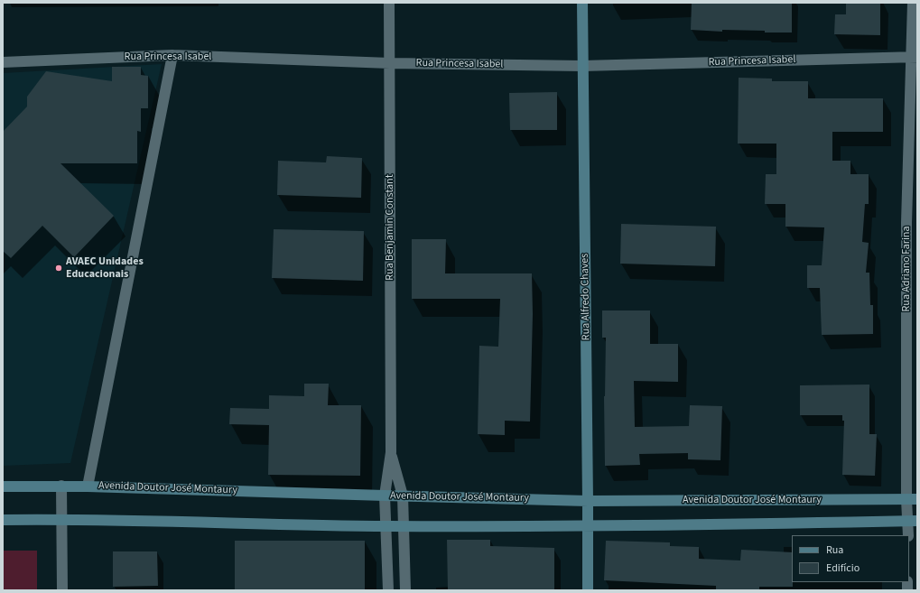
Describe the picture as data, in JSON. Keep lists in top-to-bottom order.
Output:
{
  "streets": {
    "street": [
      "Rua Princesa Isabel",
      "Rua Benjamin Constant",
      "Rua Adriano Farina",
      "Rua Alfredo Chaves",
      "Avenida Doutor José Montaury"
    ]
  },
  "crossings": [
    ["Rua Princesa Isabel", "Rua Benjamin Constant"],
    ["Rua Princesa Isabel", "Rua Adriano Farina"],
    ["Rua Princesa Isabel", "Rua Alfredo Chaves"],
    ["Rua Benjamin Constant", "Avenida Doutor José Montaury"],
    ["Rua Adriano Farina", "Avenida Doutor José Montaury"],
    ["Rua Alfredo Chaves", "Avenida Doutor José Montaury"]
  ],
  "places": ["AVAEC Unidades Educacionais"],
  "legend": ["Rua", "Edifício"]
}
